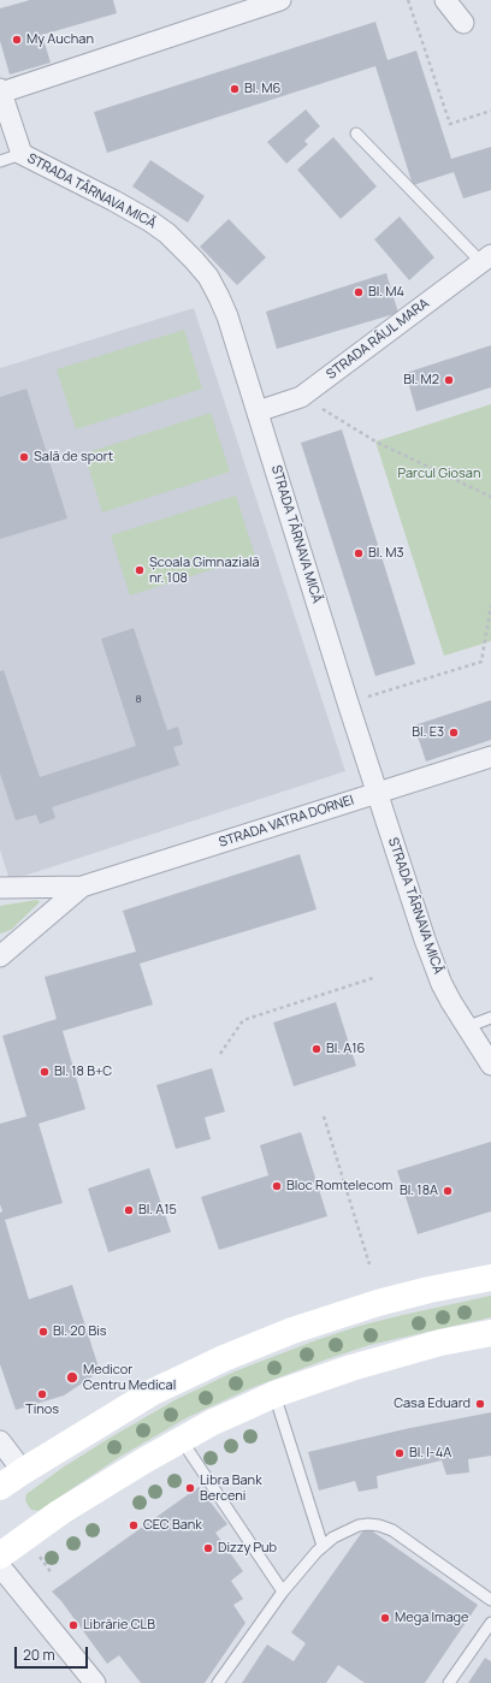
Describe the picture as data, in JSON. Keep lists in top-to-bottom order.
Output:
{
  "streets": {
    "street": ["STRADA TÂRNAVA MICĂ", "STRADA RÂUL MARA", "STRADA VATRA DORNEI"]
  },
  "crossings": [
    ["STRADA TÂRNAVA MICĂ", "STRADA RÂUL MARA"],
    ["STRADA TÂRNAVA MICĂ", "STRADA VATRA DORNEI"]
  ],
  "parks": ["Parcul Giosan"],
  "places": [
    "My Auchan",
    "Bl. M6",
    "Bl. M4",
    "Bl. M2",
    "Sală de sport",
    "Bl. M3",
    "Școala Gimnazială nr. 108",
    "Bl. E3",
    "Bl. A16",
    "Bl. 18 B+C",
    "Bloc Romtelecom",
    "Bl. 18A",
    "Bl. A15",
    "Bl. 20 Bis",
    "Medicor Centru Medical",
    "Tinos",
    "Casa Eduard",
    "Bl. I-4A",
    "Libra Bank Berceni",
    "CEC Bank",
    "Dizzy Pub",
    "Mega Image",
    "Librărie CLB"
  ],
  "house_numbers": ["8"],
  "scale_bar": "20 m"
}
